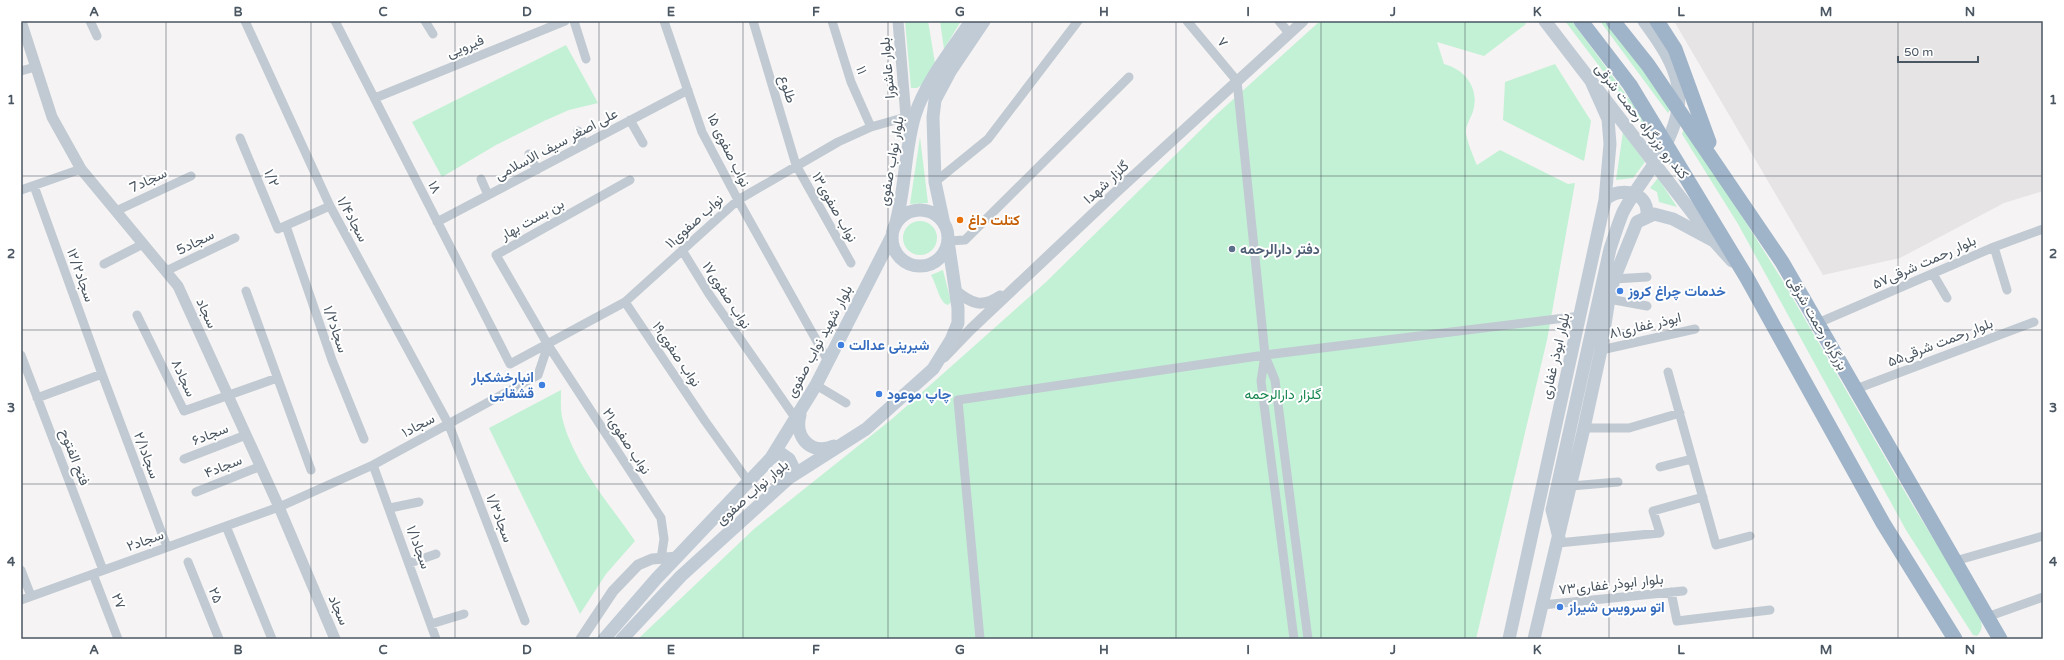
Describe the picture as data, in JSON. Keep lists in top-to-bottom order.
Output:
{
  "streets": {
    "highway": ["بزرگراه رحمت شرقی"],
    "main road": [
      "کند رو بزرگراه رحمت شرقی",
      "بلوار نواب صفوی",
      "بلوار شهید نواب صفوی",
      "بلوار ابوذر غفاری"
    ],
    "street": [
      "۷",
      "فیرویی",
      "بلوار عاشورا",
      "۱۱",
      "طلوع",
      "علی اصغر سیف الاسلامی",
      "نواب صفوی ۱۵",
      "۱/۲",
      "7سجاد",
      "گلزار شهدا",
      "۱۸",
      "۱۳نواب صفوی",
      "۱/۴سجاد",
      "بن بست بهار",
      "۱۱نواب صفوی",
      "5سجاد",
      "۵۷بلوار رحمت شرقی",
      "۱۲/۲سجاد",
      "۱۷نواب صفوی",
      "سجاد",
      "۸۱ابوذر غفاری",
      "۱/۲سجاد",
      "بلوار رحمت شرقی۵۵",
      "۱۹نواب صفوی",
      "۸سجاد",
      "۱سجاد",
      "۶سجاد",
      "۲۱نواب صفوی",
      "۲/۱سجاد",
      "فتح الفتوح",
      "۴سجاد",
      "۱/۳سجاد",
      "۲سجاد",
      "۱/۱سجاد",
      "بلوار ابوذر غفاری۷۳",
      "۲۵",
      "۲۷"
    ]
  },
  "crossings": [
    ["۷", "گلزار شهدا"],
    ["فیرویی", "۱۸"],
    ["بلوار عاشورا", "بلوار نواب صفوی"],
    ["بلوار عاشورا", "۱۱نواب صفوی"],
    ["۱۱", "۱۱نواب صفوی"],
    ["طلوع", "۱۳نواب صفوی"],
    ["طلوع", "۱۱نواب صفوی"],
    ["کند رو بزرگراه رحمت شرقی", "بلوار ابوذر غفاری"],
    ["علی اصغر سیف الاسلامی", "نواب صفوی ۱۵"],
    ["علی اصغر سیف الاسلامی", "۱۸"],
    ["نواب صفوی ۱۵", "۱۱نواب صفوی"],
    ["نواب صفوی ۱۵", "بلوار شهید نواب صفوی"],
    ["بلوار نواب صفوی", "گلزار شهدا"],
    ["بلوار نواب صفوی", "بلوار شهید نواب صفوی"],
    ["بلوار نواب صفوی", "۱۹نواب صفوی"],
    ["۱/۲", "۱/۲سجاد"],
    ["7سجاد", "سجاد"],
    ["۱۸", "۱۱نواب صفوی"],
    ["۱۳نواب صفوی", "۱۱نواب صفوی"],
    ["۱/۴سجاد", "۱سجاد"],
    ["۱/۴سجاد", "۱/۳سجاد"],
    ["بن بست بهار", "۱۱نواب صفوی"],
    ["بن بست بهار", "۱سجاد"],
    ["بن بست بهار", "۲۱نواب صفوی"],
    ["۱۱نواب صفوی", "۱۷نواب صفوی"],
    ["۱۱نواب صفوی", "۱۹نواب صفوی"],
    ["۱۱نواب صفوی", "۱سجاد"],
    ["۱۱نواب صفوی", "۲۱نواب صفوی"],
    ["5سجاد", "سجاد"],
    ["۵۷بلوار رحمت شرقی", "بزرگراه رحمت شرقی"],
    ["۱۲/۲سجاد", "۲/۱سجاد"],
    ["۱۷نواب صفوی", "بلوار شهید نواب صفوی"],
    ["سجاد", "۸سجاد"],
    ["سجاد", "۱سجاد"],
    ["سجاد", "۶سجاد"],
    ["سجاد", "۴سجاد"],
    ["سجاد", "۲سجاد"],
    ["بزرگراه رحمت شرقی", "بلوار رحمت شرقی۵۵"],
    ["۱سجاد", "۲۱نواب صفوی"],
    ["۱سجاد", "۱/۳سجاد"],
    ["۱سجاد", "۲سجاد"],
    ["۱سجاد", "۱/۱سجاد"],
    ["۲/۱سجاد", "۲سجاد"],
    ["فتح الفتوح", "۲سجاد"],
    ["۲سجاد", "۲۷"]
  ],
  "parks": ["گلزار دارالرحمه"],
  "places": [
    "کتلت داغ",
    "دفتر دارالرحمه",
    "خدمات چراغ کروز",
    "شیرینی عدالت",
    "انبارخشکبار قشقایی",
    "چاپ موعود",
    "اتو سرویس شیراز"
  ],
  "scale_bar": "50 m",
  "grid": {
    "columns": [
      "A",
      "B",
      "C",
      "D",
      "E",
      "F",
      "G",
      "H",
      "I",
      "J",
      "K",
      "L",
      "M",
      "N"
    ],
    "rows": [
      "1",
      "2",
      "3",
      "4"
    ]
  }
}
